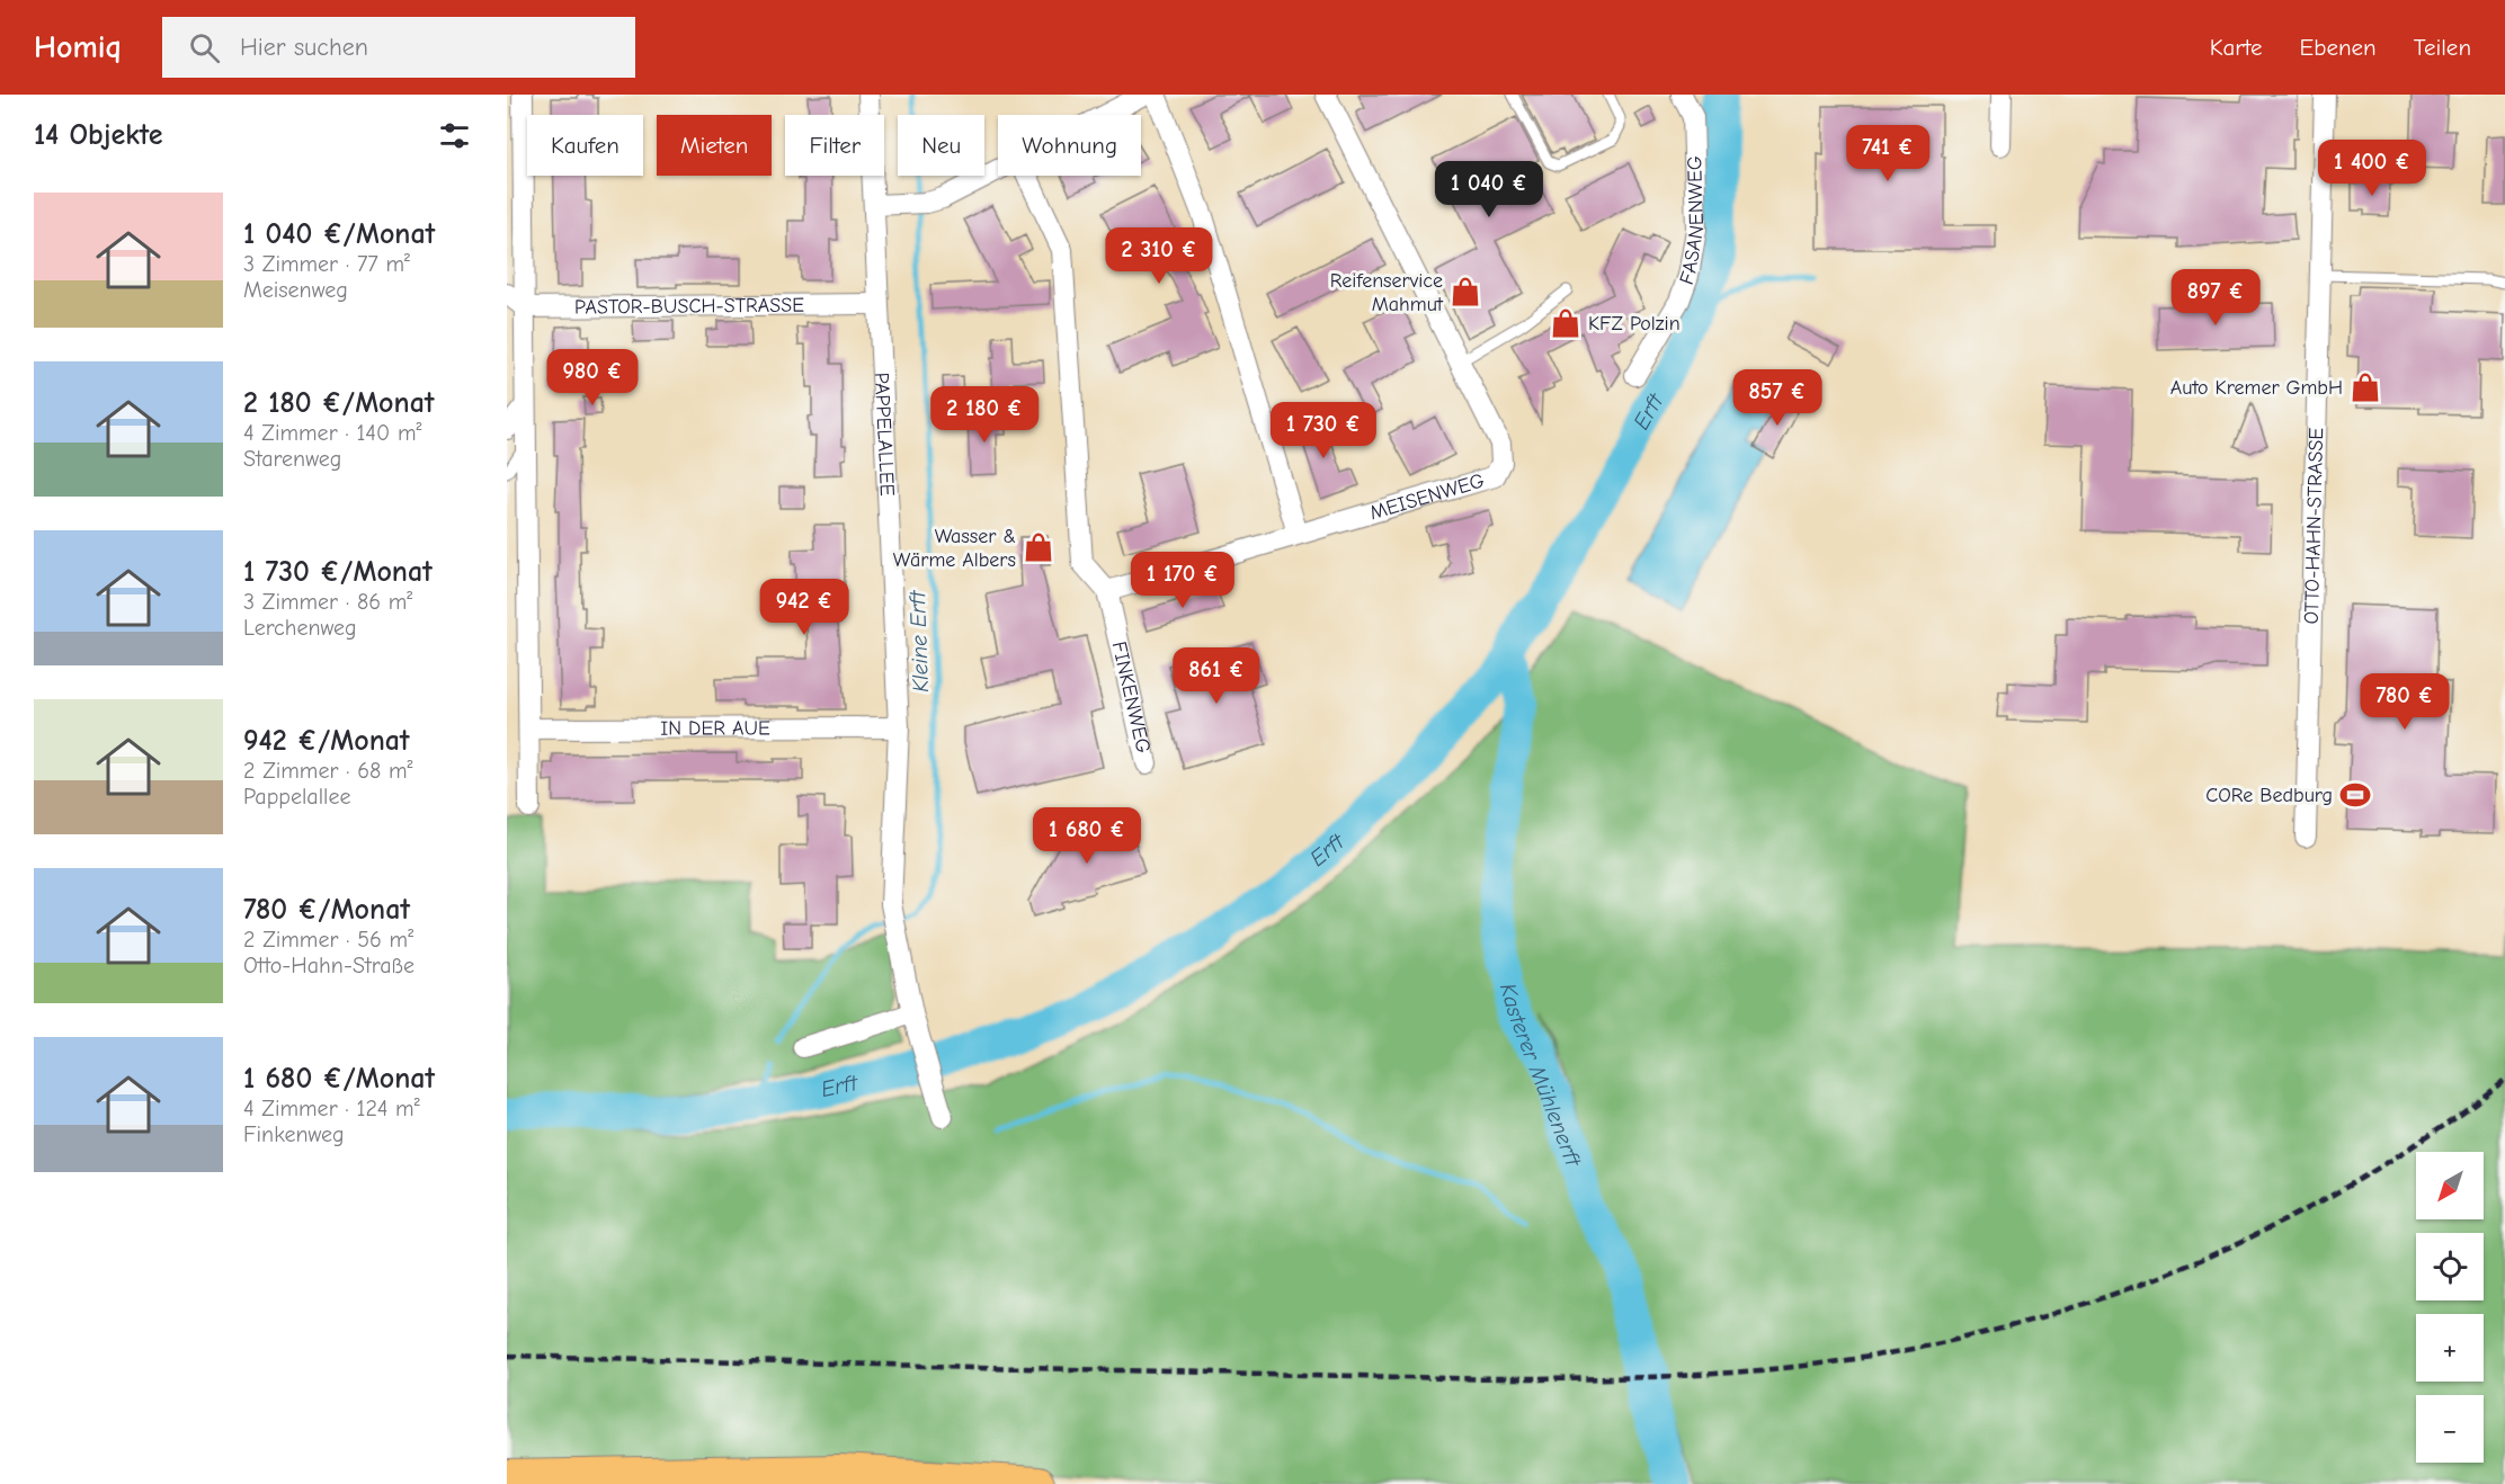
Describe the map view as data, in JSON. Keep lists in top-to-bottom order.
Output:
{
  "streets": {
    "street": [
      "FASANENWEG",
      "PASTOR-BUSCH-STRASSE",
      "PAPPELALLEE",
      "MEISENWEG",
      "OTTO-HAHN-STRASSE",
      "FINKENWEG",
      "IN DER AUE"
    ]
  },
  "crossings": [
    ["PASTOR-BUSCH-STRASSE", "PAPPELALLEE"],
    ["PAPPELALLEE", "IN DER AUE"],
    ["MEISENWEG", "FINKENWEG"]
  ],
  "water": ["Erft", "Kleine Erft", "Kasterer Mühlenerft"],
  "places": {
    "shop": [
      "Reifenservice Mahmut",
      "KFZ Polzin",
      "Auto Kremer GmbH",
      "Wasser & Wärme Albers"
    ],
    "sports": ["CORe Bedburg"]
  },
  "north": "bottom left",
  "page": {
    "header": "Homiq",
    "search": "Hier suchen",
    "nav": ["Karte", "Ebenen", "Teilen"],
    "heading": "14 Objekte",
    "chip": [
      "Kaufen",
      "Mieten",
      "Filter",
      "Neu",
      "Wohnung"
    ],
    "price": [
      "741 €",
      "1 400 €",
      "1 040 €",
      "2 310 €",
      "897 €",
      "980 €",
      "857 €",
      "2 180 €",
      "1 730 €",
      "1 170 €",
      "942 €",
      "861 €",
      "780 €",
      "1 680 €"
    ],
    "list": [
      {
        "name": "1 040 €/Monat",
        "note": "3 Zimmer · 77 m² · Meisenweg"
      },
      {
        "name": "2 180 €/Monat",
        "note": "4 Zimmer · 140 m² · Starenweg"
      },
      {
        "name": "1 730 €/Monat",
        "note": "3 Zimmer · 86 m² · Lerchenweg"
      },
      {
        "name": "942 €/Monat",
        "note": "2 Zimmer · 68 m² · Pappelallee"
      },
      {
        "name": "780 €/Monat",
        "note": "2 Zimmer · 56 m² · Otto-Hahn-Straße"
      },
      {
        "name": "1 680 €/Monat",
        "note": "4 Zimmer · 124 m² · Finkenweg"
      }
    ],
    "map_buttons": ["+", "−"]
  }
}
